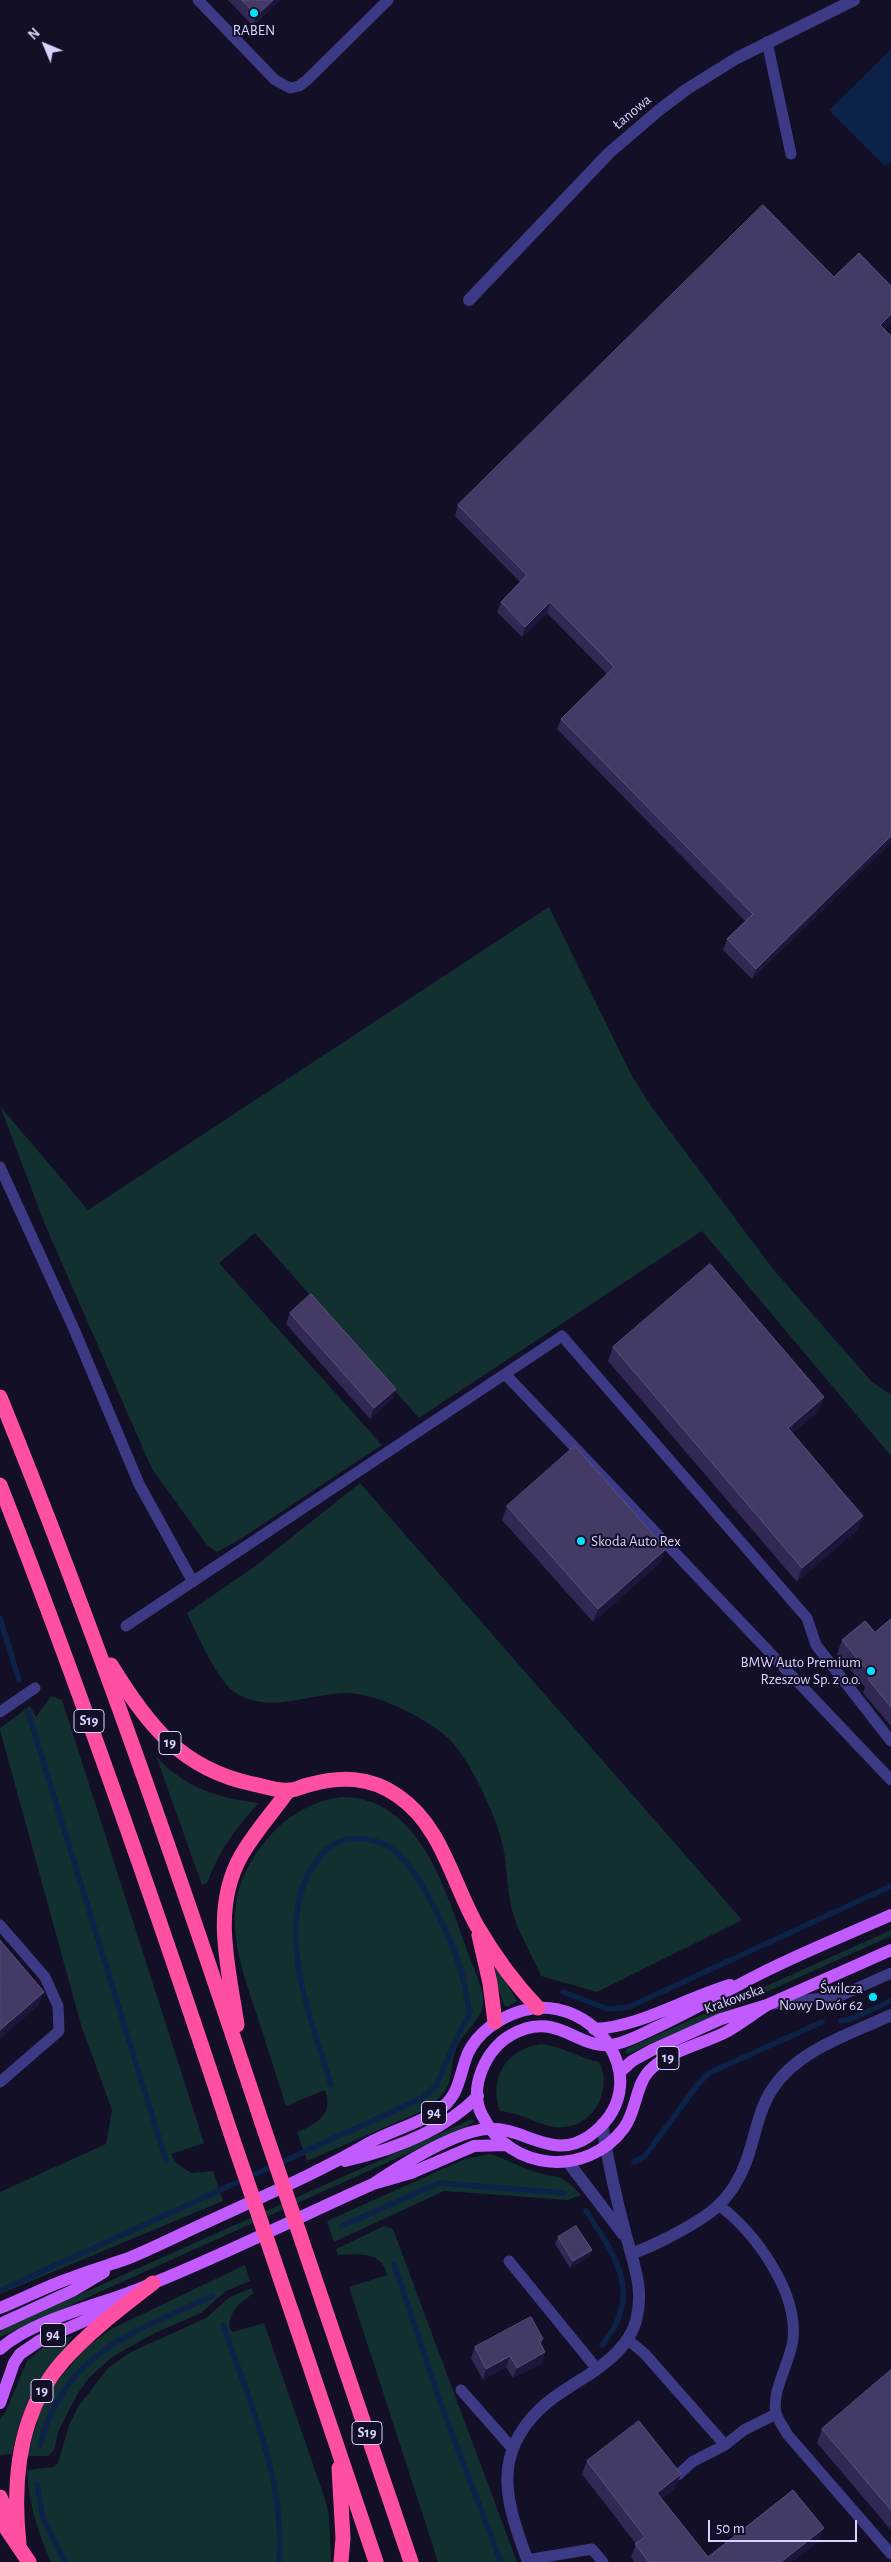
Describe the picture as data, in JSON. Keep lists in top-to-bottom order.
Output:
{
  "streets": {
    "highway": ["S19", "19"],
    "main road": ["Krakowska", "94"],
    "street": ["Łanowa"]
  },
  "crossings": [
    ["S19", "19"],
    ["19", "Krakowska"],
    ["19", "94"],
    ["Krakowska", "94"]
  ],
  "places": [
    "RABEN",
    "Skoda Auto Rex",
    "BMW Auto Premium Rzeszow Sp. z o.o.",
    "Świlcza Nowy Dwór 62"
  ],
  "scale_bar": "50 m",
  "north": "top left"
}
